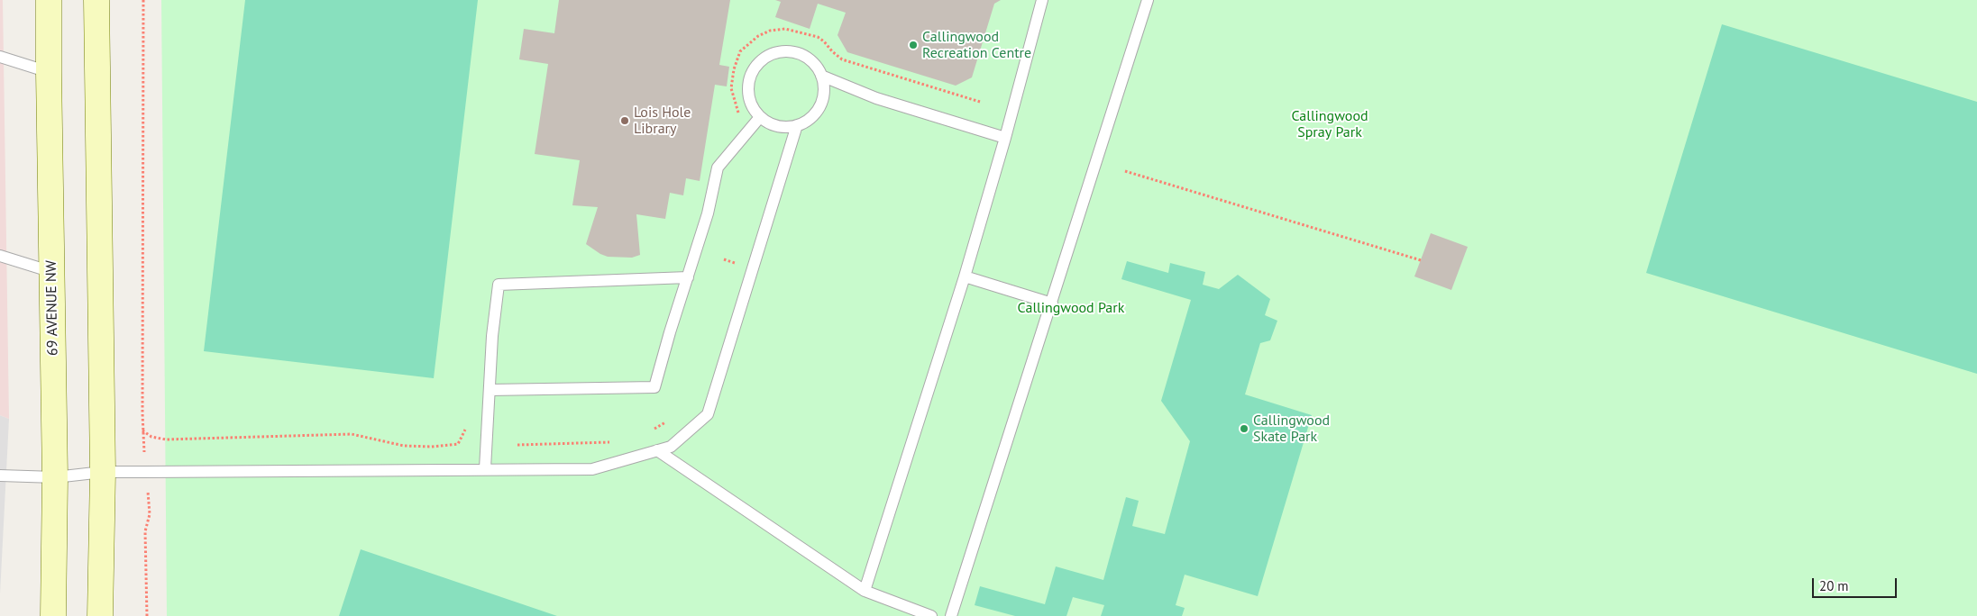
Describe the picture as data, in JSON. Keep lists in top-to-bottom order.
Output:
{
  "streets": {
    "main road": ["69 AVENUE NW"]
  },
  "parks": ["Callingwood Spray Park", "Callingwood Park"],
  "places": ["Callingwood Recreation Centre", "Lois Hole Library", "Callingwood Skate Park"],
  "scale_bar": "20 m"
}
